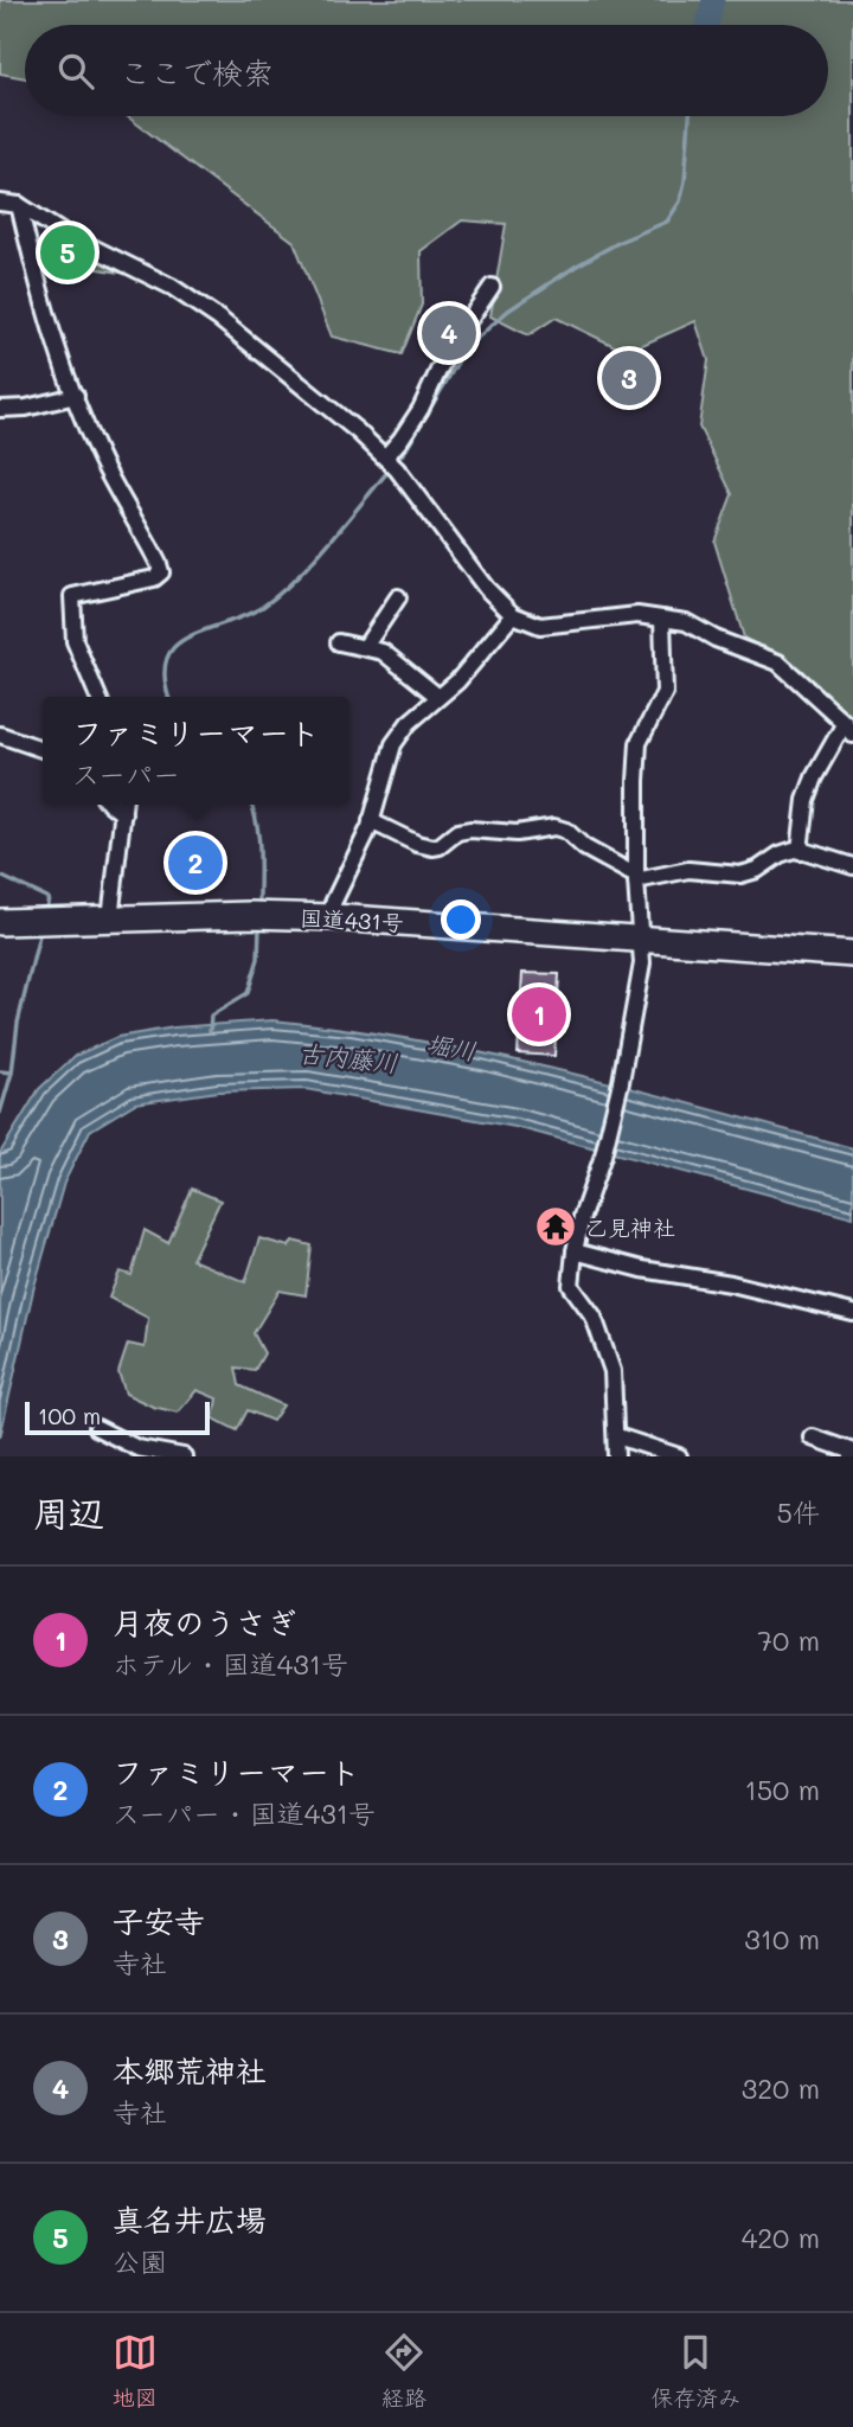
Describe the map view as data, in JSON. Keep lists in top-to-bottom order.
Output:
{
  "streets": {
    "highway": ["国道431号"]
  },
  "water": ["堀川", "古内藤川"],
  "places": {
    "temple": ["乙見神社"]
  },
  "scale_bar": "100 m",
  "page": {
    "search": "ここで検索",
    "pins": [
      "5",
      "4",
      "3",
      "2",
      "1"
    ],
    "popup": ["ファミリーマート", "スーパー"],
    "scale": "100 m",
    "heading": ["周辺", "5件"],
    "list": [
      {
        "mark": "1",
        "name": "月夜のうさぎ",
        "note": "ホテル · 国道431号",
        "value": "70 m"
      },
      {
        "mark": "2",
        "name": "ファミリーマート",
        "note": "スーパー · 国道431号",
        "value": "150 m"
      },
      {
        "mark": "3",
        "name": "子安寺",
        "note": "寺社",
        "value": "310 m"
      },
      {
        "mark": "4",
        "name": "本郷荒神社",
        "note": "寺社",
        "value": "320 m"
      },
      {
        "mark": "5",
        "name": "真名井広場",
        "note": "公園",
        "value": "420 m"
      }
    ],
    "nav": ["地図", "経路", "保存済み"]
  }
}
